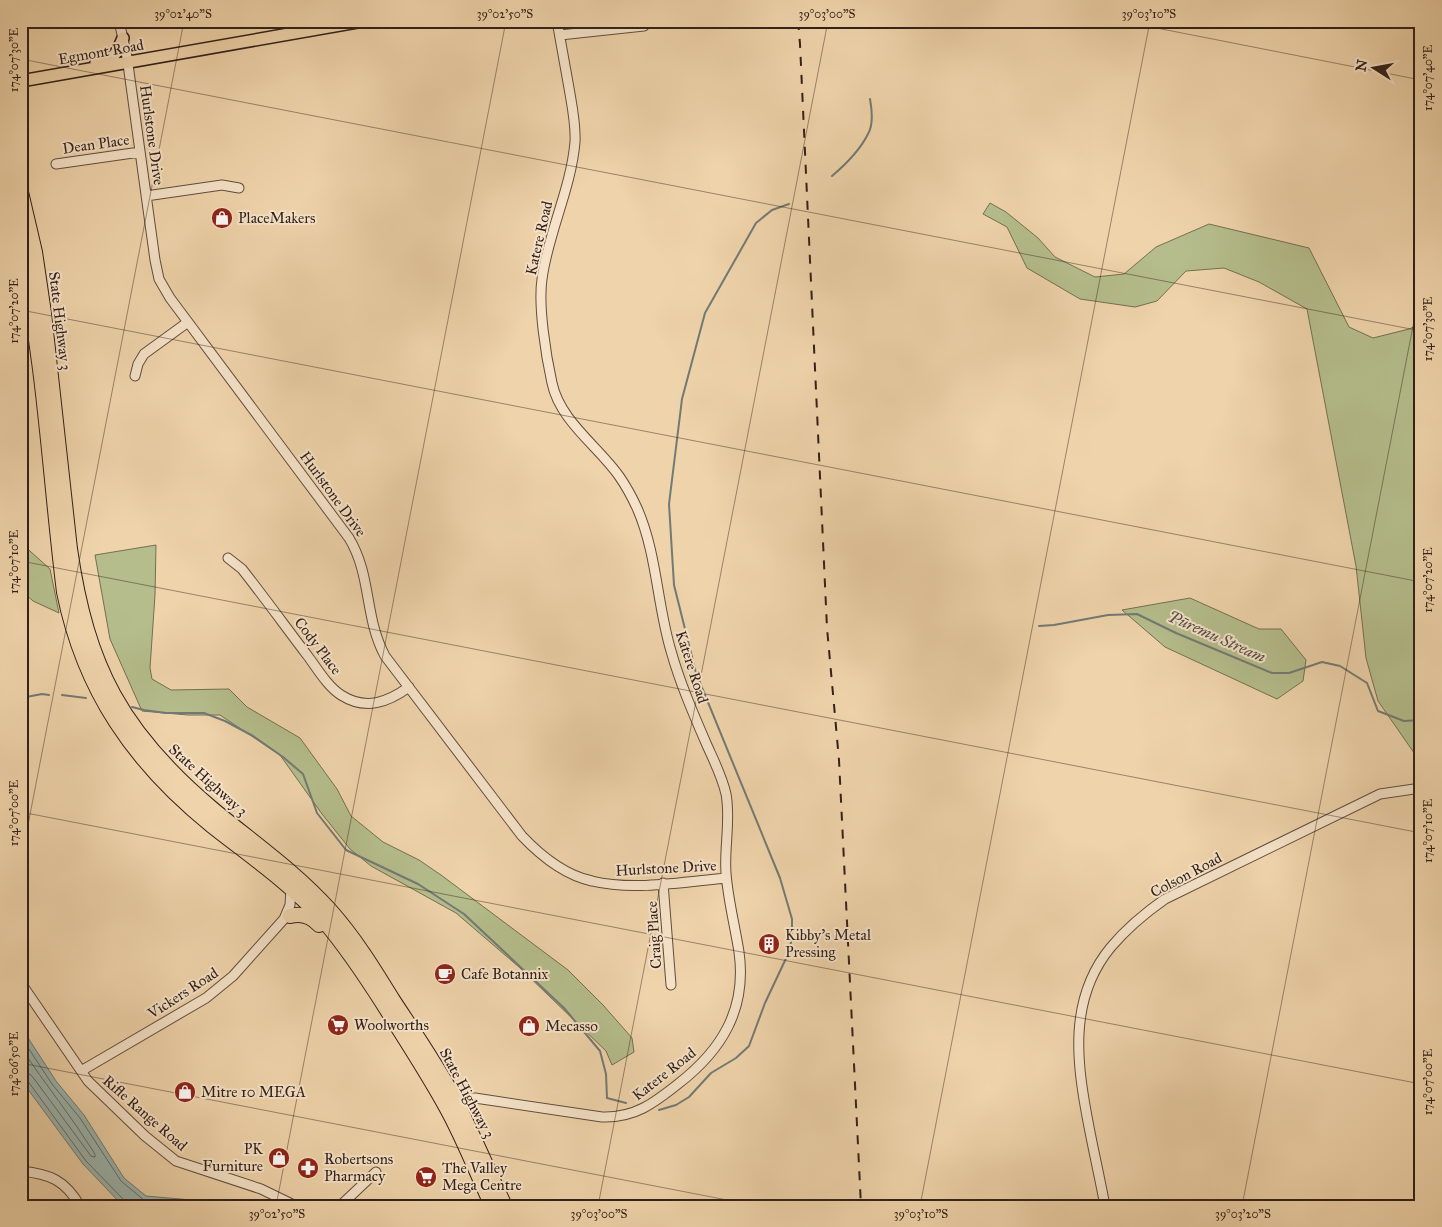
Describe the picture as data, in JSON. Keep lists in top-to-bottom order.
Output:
{
  "streets": {
    "highway": ["State Highway 3"],
    "main road": ["Egmont Road"],
    "street": [
      "Hurlstone Drive",
      "Dean Place",
      "Katere Road",
      "Cody Place",
      "Colson Road",
      "Craig Place",
      "Vickers Road",
      "Rifle Range Road"
    ]
  },
  "crossings": [
    ["Egmont Road", "Hurlstone Drive"],
    ["Hurlstone Drive", "Dean Place"],
    ["Hurlstone Drive", "Katere Road"],
    ["Hurlstone Drive", "Cody Place"],
    ["Hurlstone Drive", "Craig Place"],
    ["Katere Road", "State Highway 3"],
    ["State Highway 3", "Vickers Road"],
    ["Vickers Road", "Rifle Range Road"]
  ],
  "water": ["Pūremu Stream"],
  "places": {
    "shop": [
      "PlaceMakers",
      "Mecasso",
      "Mitre 10 MEGA",
      "PK Furniture"
    ],
    "building": ["Kibby's Metal Pressing"],
    "cafe": ["Cafe Botannix"],
    "supermarket": ["Woolworths", "The Valley Mega Centre"],
    "pharmacy": ["Robertsons Pharmacy"]
  },
  "north": "left",
  "coordinates": [
    "39°02'40\"S",
    "39°02'50\"S",
    "39°03'00\"S",
    "39°03'10\"S",
    "174°07'30\"E",
    "174°07'40\"E",
    "174°07'20\"E",
    "174°07'10\"E",
    "174°07'00\"E",
    "174°06'50\"E",
    "39°03'20\"S"
  ]
}
